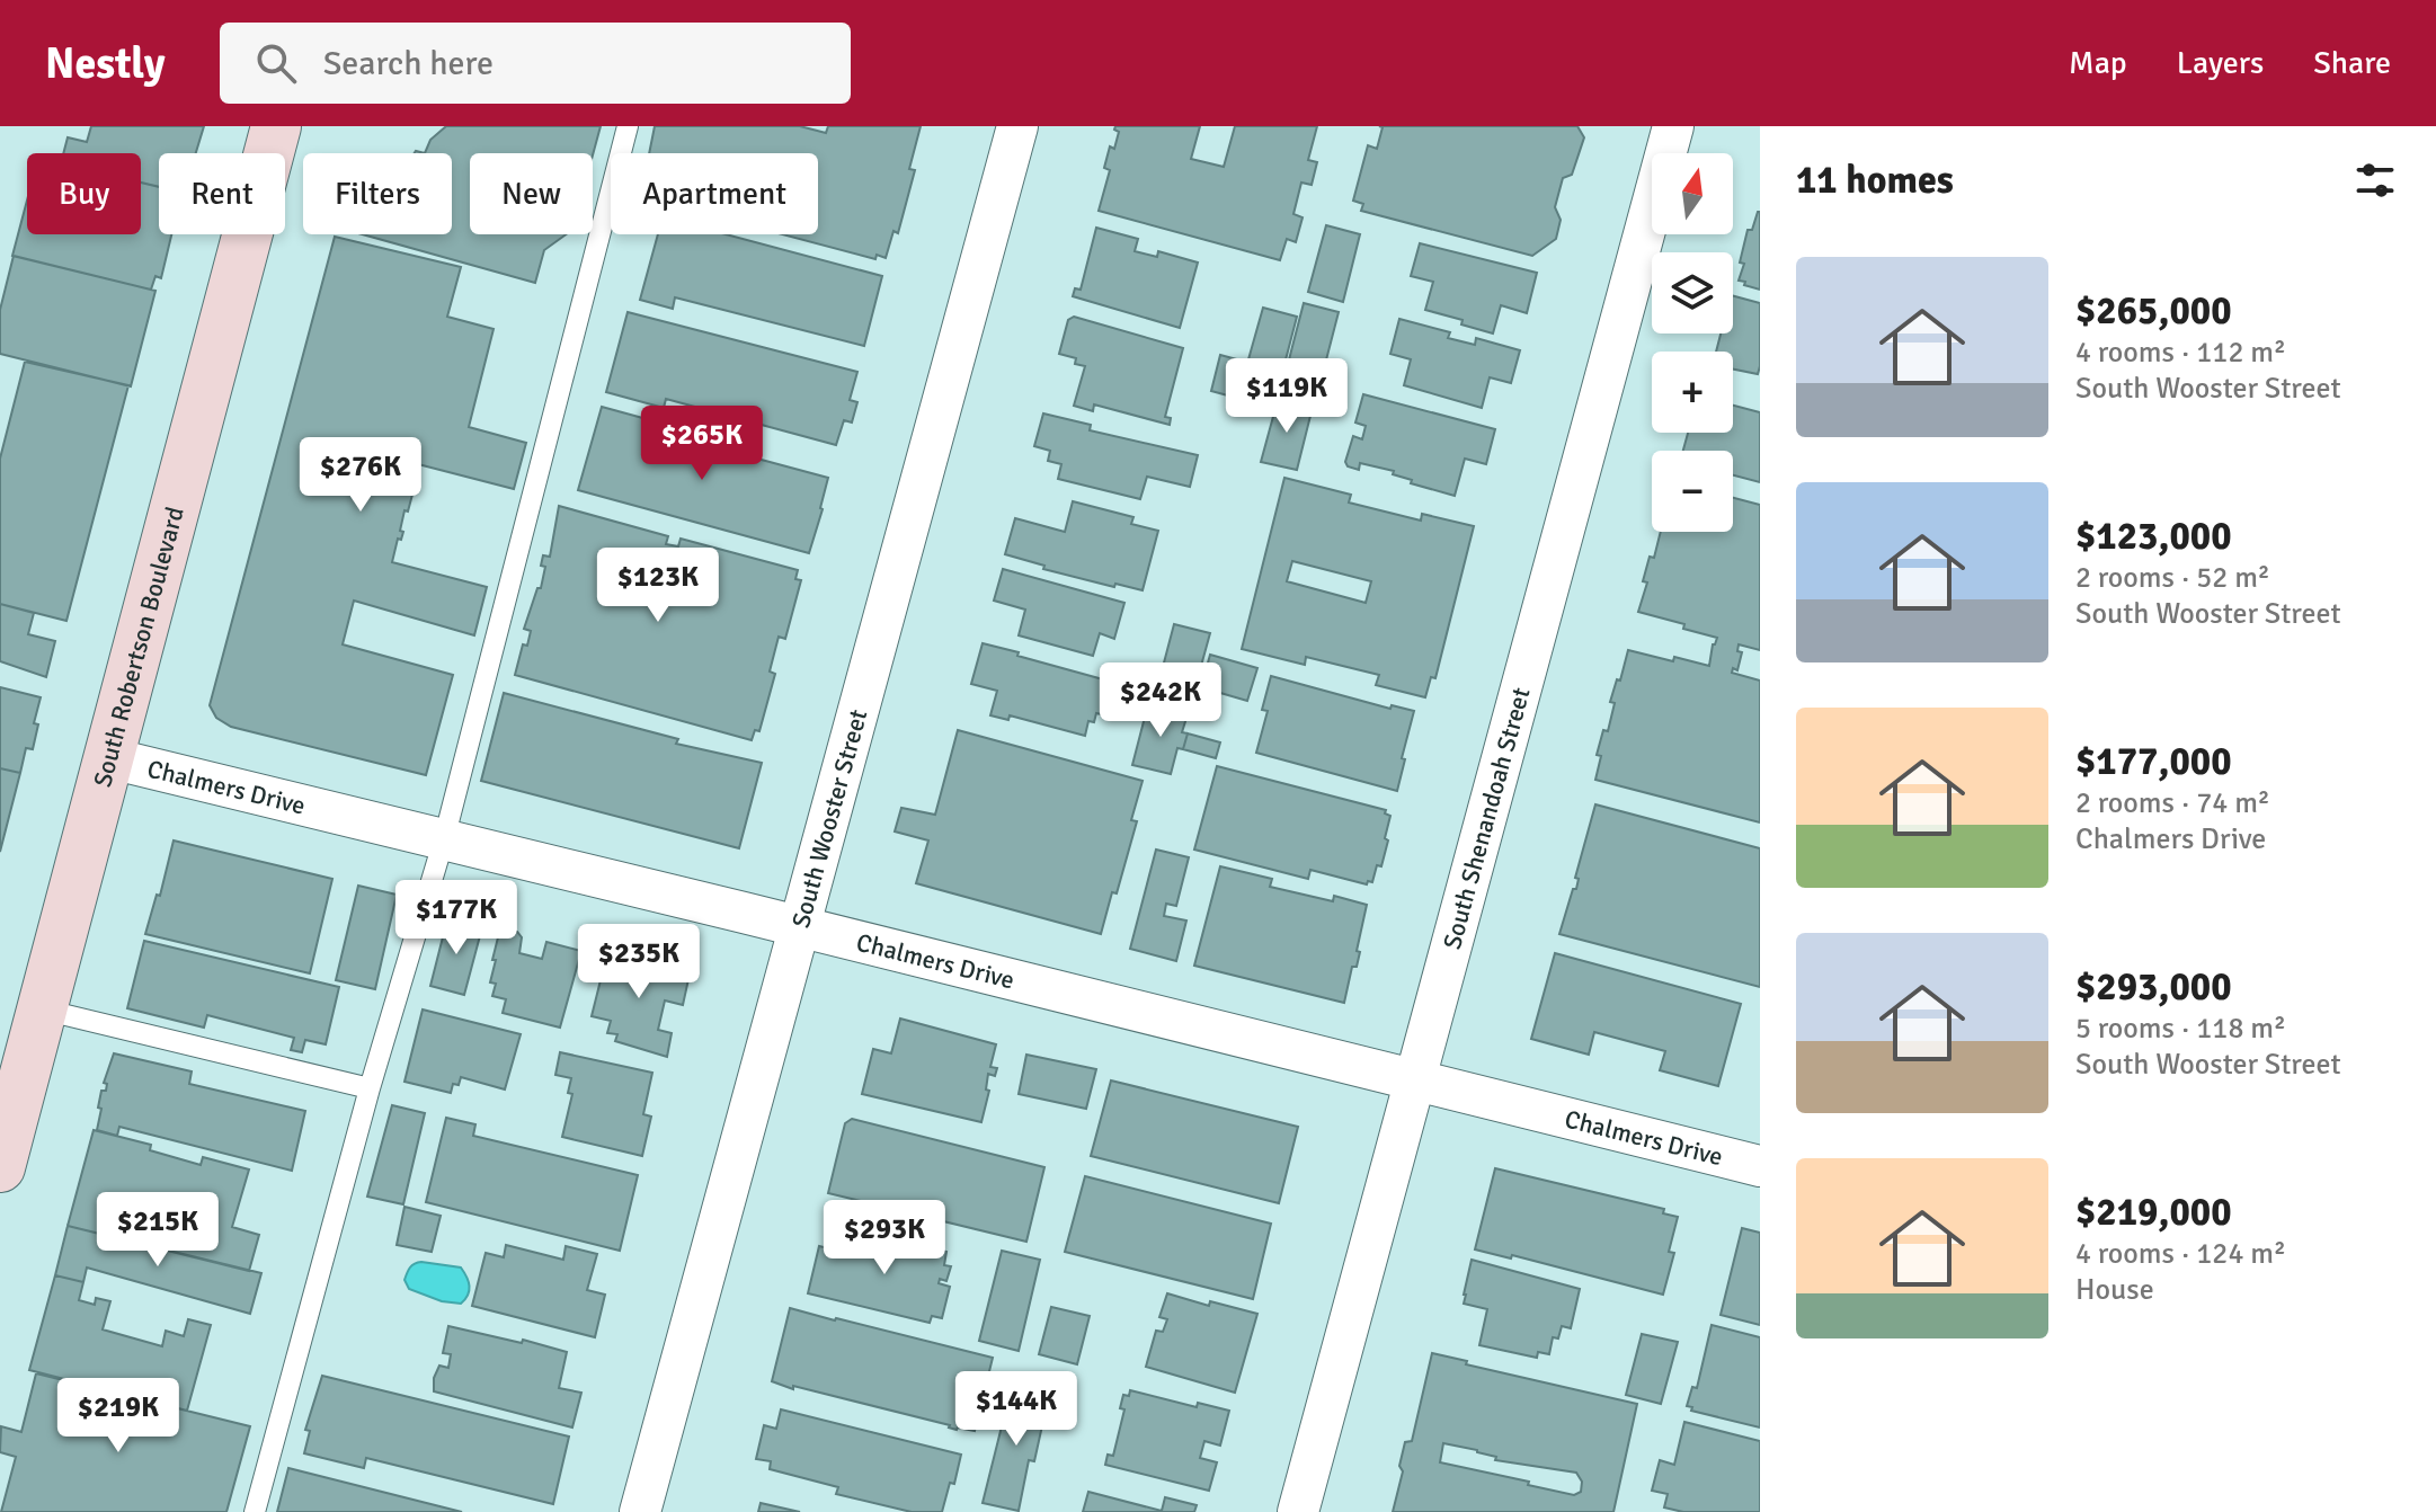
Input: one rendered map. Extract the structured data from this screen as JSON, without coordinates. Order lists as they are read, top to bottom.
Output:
{
  "streets": {
    "main road": ["South Robertson Boulevard"],
    "street": ["Chalmers Drive", "South Wooster Street", "South Shenandoah Street"]
  },
  "crossings": [
    ["South Robertson Boulevard", "Chalmers Drive"],
    ["Chalmers Drive", "South Wooster Street"],
    ["Chalmers Drive", "South Shenandoah Street"]
  ],
  "north": "top",
  "page": {
    "header": "Nestly",
    "search": "Search here",
    "nav": ["Map", "Layers", "Share"],
    "heading": "11 homes",
    "map_buttons": ["+", "−"],
    "chip": [
      "Buy",
      "Rent",
      "Filters",
      "New",
      "Apartment"
    ],
    "list": [
      {
        "name": "$265,000",
        "note": "4 rooms · 112 m² · South Wooster Street"
      },
      {
        "name": "$123,000",
        "note": "2 rooms · 52 m² · South Wooster Street"
      },
      {
        "name": "$177,000",
        "note": "2 rooms · 74 m² · Chalmers Drive"
      },
      {
        "name": "$293,000",
        "note": "5 rooms · 118 m² · South Wooster Street"
      },
      {
        "name": "$219,000",
        "note": "4 rooms · 124 m² · House"
      }
    ],
    "price": [
      "$119K",
      "$265K",
      "$276K",
      "$123K",
      "$242K",
      "$177K",
      "$235K",
      "$215K",
      "$293K",
      "$144K",
      "$219K"
    ]
  }
}
